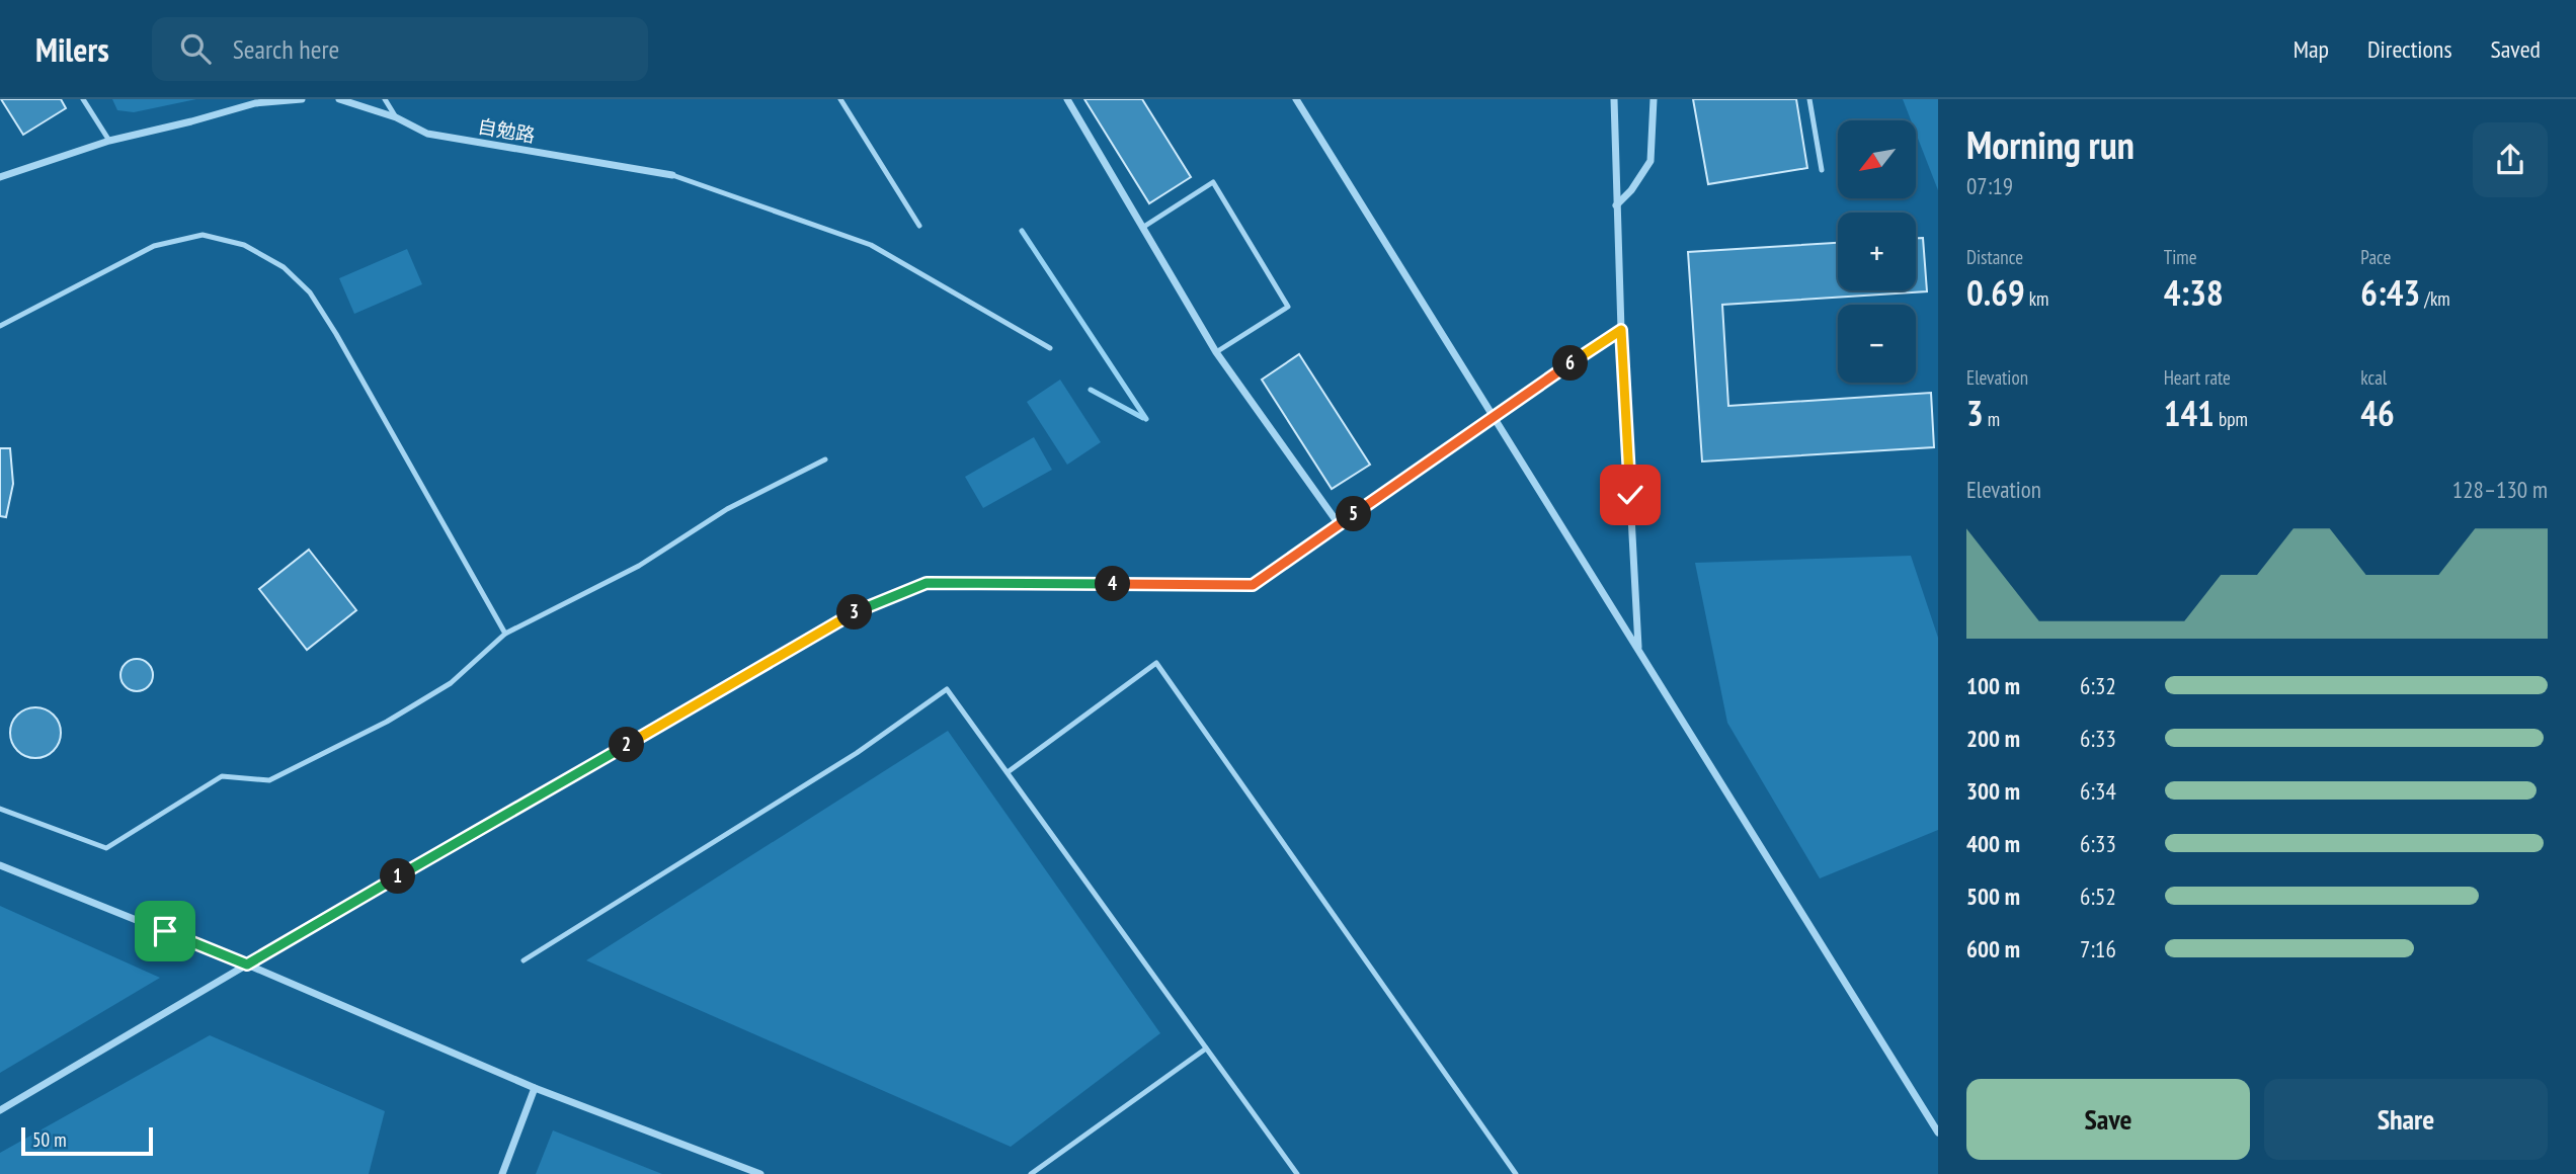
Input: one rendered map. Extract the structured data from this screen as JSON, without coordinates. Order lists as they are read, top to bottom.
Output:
{
  "streets": {
    "street": ["自勉路"]
  },
  "scale_bar": "50 m",
  "north": "bottom left",
  "page": {
    "header": "Milers",
    "search": "Search here",
    "nav": ["Map", "Directions", "Saved"],
    "heading": ["Morning run", "07:19"],
    "map_buttons": ["+", "−"],
    "stats": [
      ["Distance", "0.69 km"],
      ["Time", "4:38"],
      ["Pace", "6:43 /km"],
      ["Elevation", "3 m"],
      ["Heart rate", "141 bpm"],
      ["kcal", "46"]
    ],
    "pins": [
      "6",
      "5",
      "4",
      "3",
      "2",
      "1"
    ],
    "chart": ["Elevation", "128–130 m"],
    "list": [
      {
        "name": "100 m",
        "note": "6:32"
      },
      {
        "name": "200 m",
        "note": "6:33"
      },
      {
        "name": "300 m",
        "note": "6:34"
      },
      {
        "name": "400 m",
        "note": "6:33"
      },
      {
        "name": "500 m",
        "note": "6:52"
      },
      {
        "name": "600 m",
        "note": "7:16"
      }
    ],
    "buttons": ["Save", "Share"],
    "scale": "50 m"
  }
}
